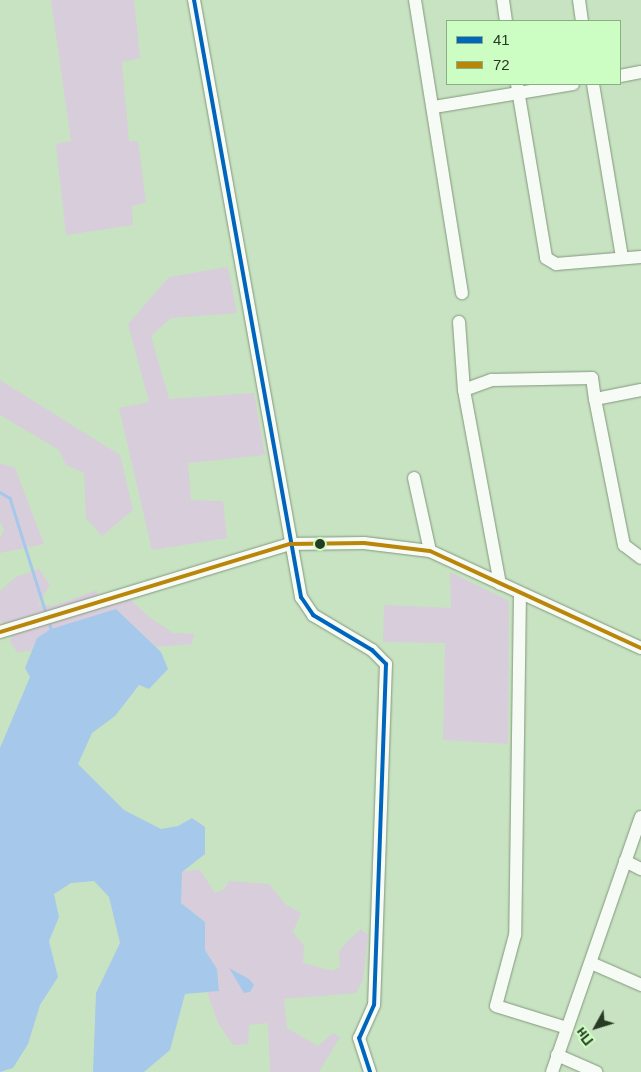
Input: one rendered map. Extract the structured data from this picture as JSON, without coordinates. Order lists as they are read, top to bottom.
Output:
{
  "lines": ["transit line 41", "transit line 72"],
  "legend": ["41", "72"],
  "north": "bottom left"
}
